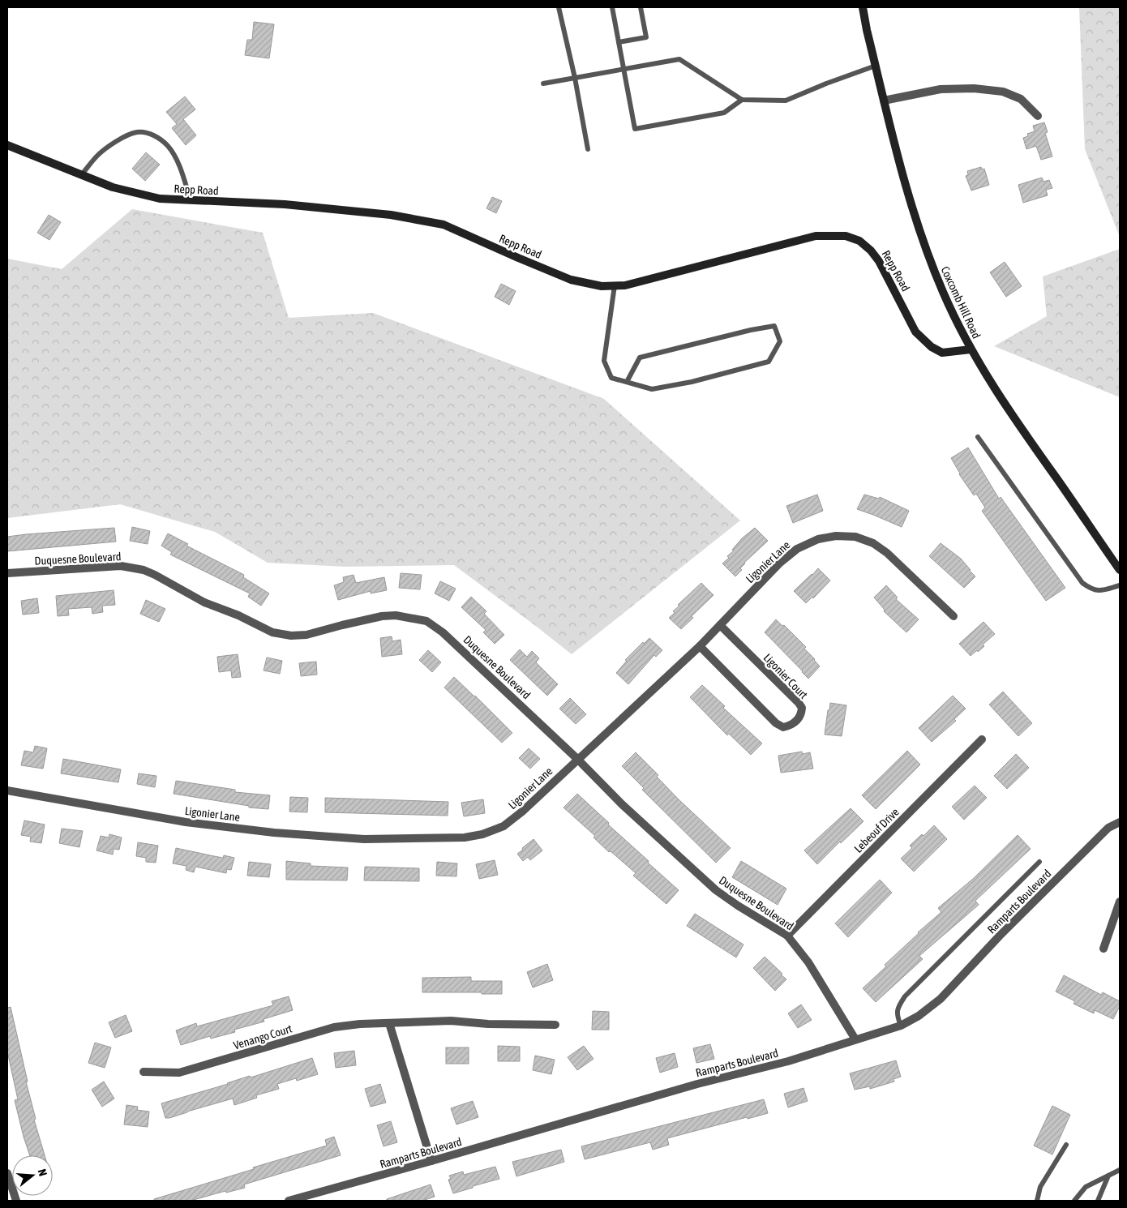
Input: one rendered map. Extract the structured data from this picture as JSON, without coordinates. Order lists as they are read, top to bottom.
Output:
{
  "streets": {
    "street": [
      "Repp Road",
      "Coxcomb Hill Road",
      "Duquesne Boulevard",
      "Ligonier Lane",
      "Ligonier Court",
      "Lebeouf Drive",
      "Ramparts Boulevard",
      "Venango Court"
    ]
  },
  "crossings": [
    ["Repp Road", "Coxcomb Hill Road"],
    ["Duquesne Boulevard", "Ligonier Lane"],
    ["Duquesne Boulevard", "Lebeouf Drive"],
    ["Duquesne Boulevard", "Ramparts Boulevard"],
    ["Ligonier Lane", "Ligonier Court"]
  ],
  "north": "right"
}
